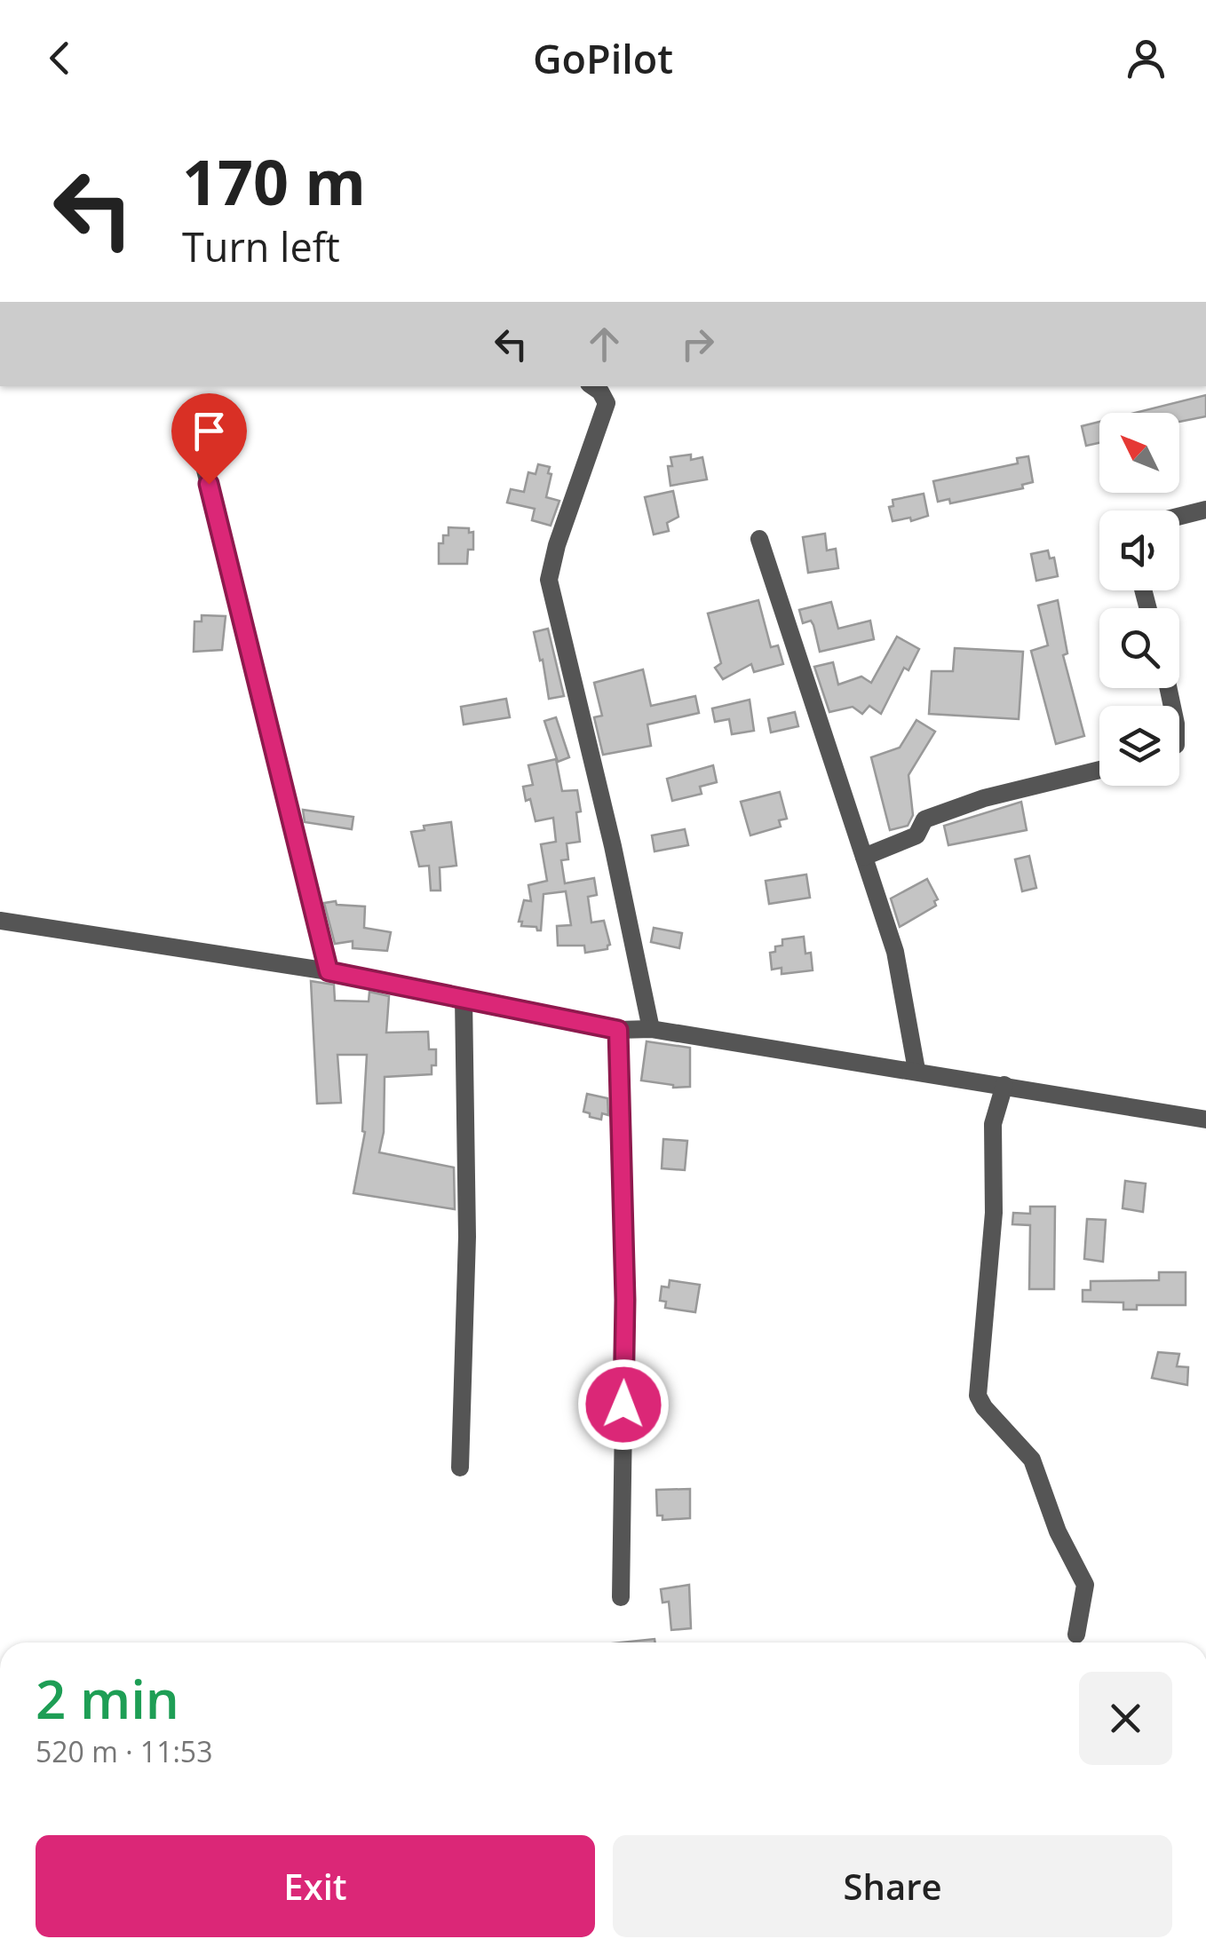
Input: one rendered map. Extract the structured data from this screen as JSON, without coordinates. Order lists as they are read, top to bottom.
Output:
{
  "north": "top left",
  "page": {
    "header": "GoPilot",
    "turn": ["170 m", "Turn left"],
    "heading": ["2 min", "520 m · 11:53"],
    "buttons": ["Exit", "Share"]
  }
}
